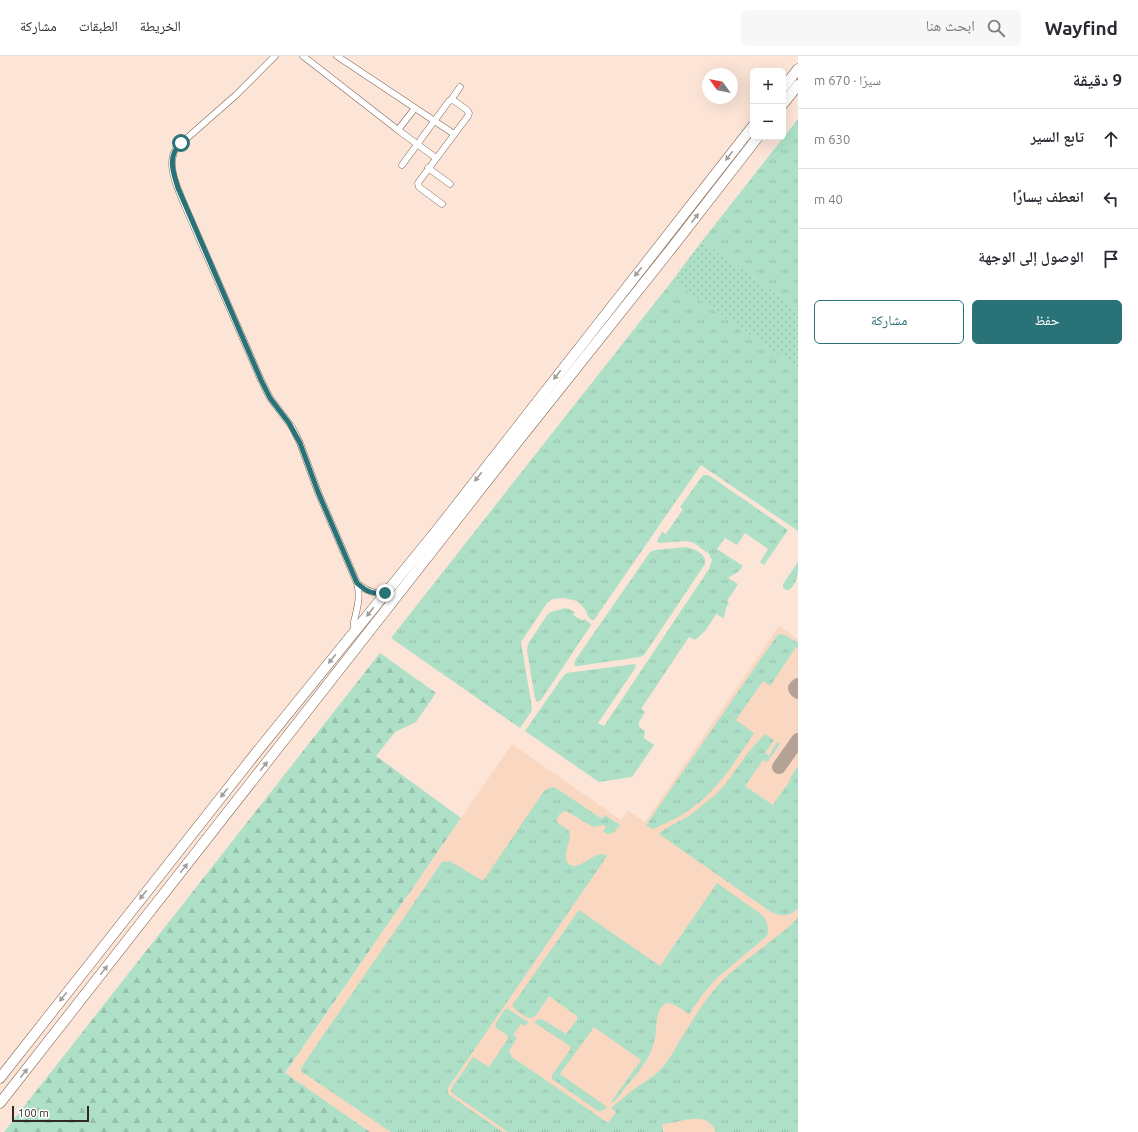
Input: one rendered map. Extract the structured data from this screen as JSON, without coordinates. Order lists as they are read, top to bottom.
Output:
{
  "scale_bar": "100 m",
  "north": "top left",
  "page": {
    "header": "Wayfind",
    "search": "ابحث هنا",
    "nav": ["الخريطة", "الطبقات", "مشاركة"],
    "heading": ["9 دقيقة", "سيرًا · 670 m"],
    "map_buttons": ["+", "−"],
    "list": [
      ["تابع السير", "630 m"],
      ["انعطف يسارًا", "40 m"],
      "الوصول إلى الوجهة"
    ],
    "buttons": ["حفظ", "مشاركة"],
    "scale": "100 m"
  }
}
